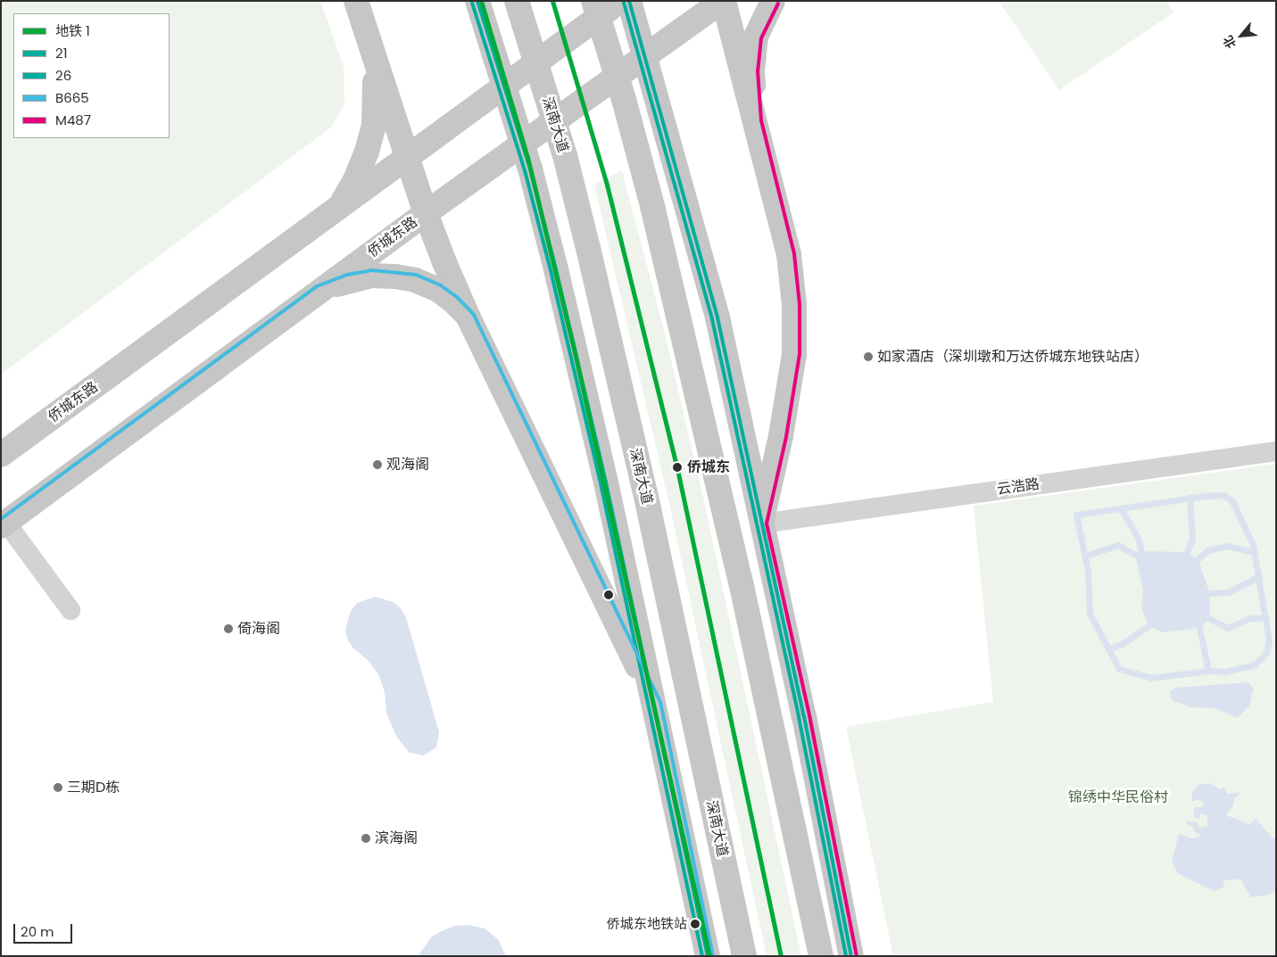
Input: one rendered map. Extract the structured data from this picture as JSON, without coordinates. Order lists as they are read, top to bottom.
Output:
{
  "streets": {
    "main road": ["深南大道", "侨城东路"],
    "street": ["云浩路"]
  },
  "parks": ["锦绣中华民俗村"],
  "places": [
    "如家酒店（深圳墩和万达侨城东地铁站店）",
    "观海阁",
    "侨城东",
    "倚海阁",
    "三期D栋",
    "滨海阁",
    "侨城东地铁站"
  ],
  "lines": [
    "metro line 1",
    "transit line 21",
    "transit line 26",
    "transit line M487",
    "transit line B665"
  ],
  "legend": [
    "地铁 1",
    "21",
    "26",
    "B665",
    "M487"
  ],
  "scale_bar": "20 m",
  "north": "bottom left"
}
